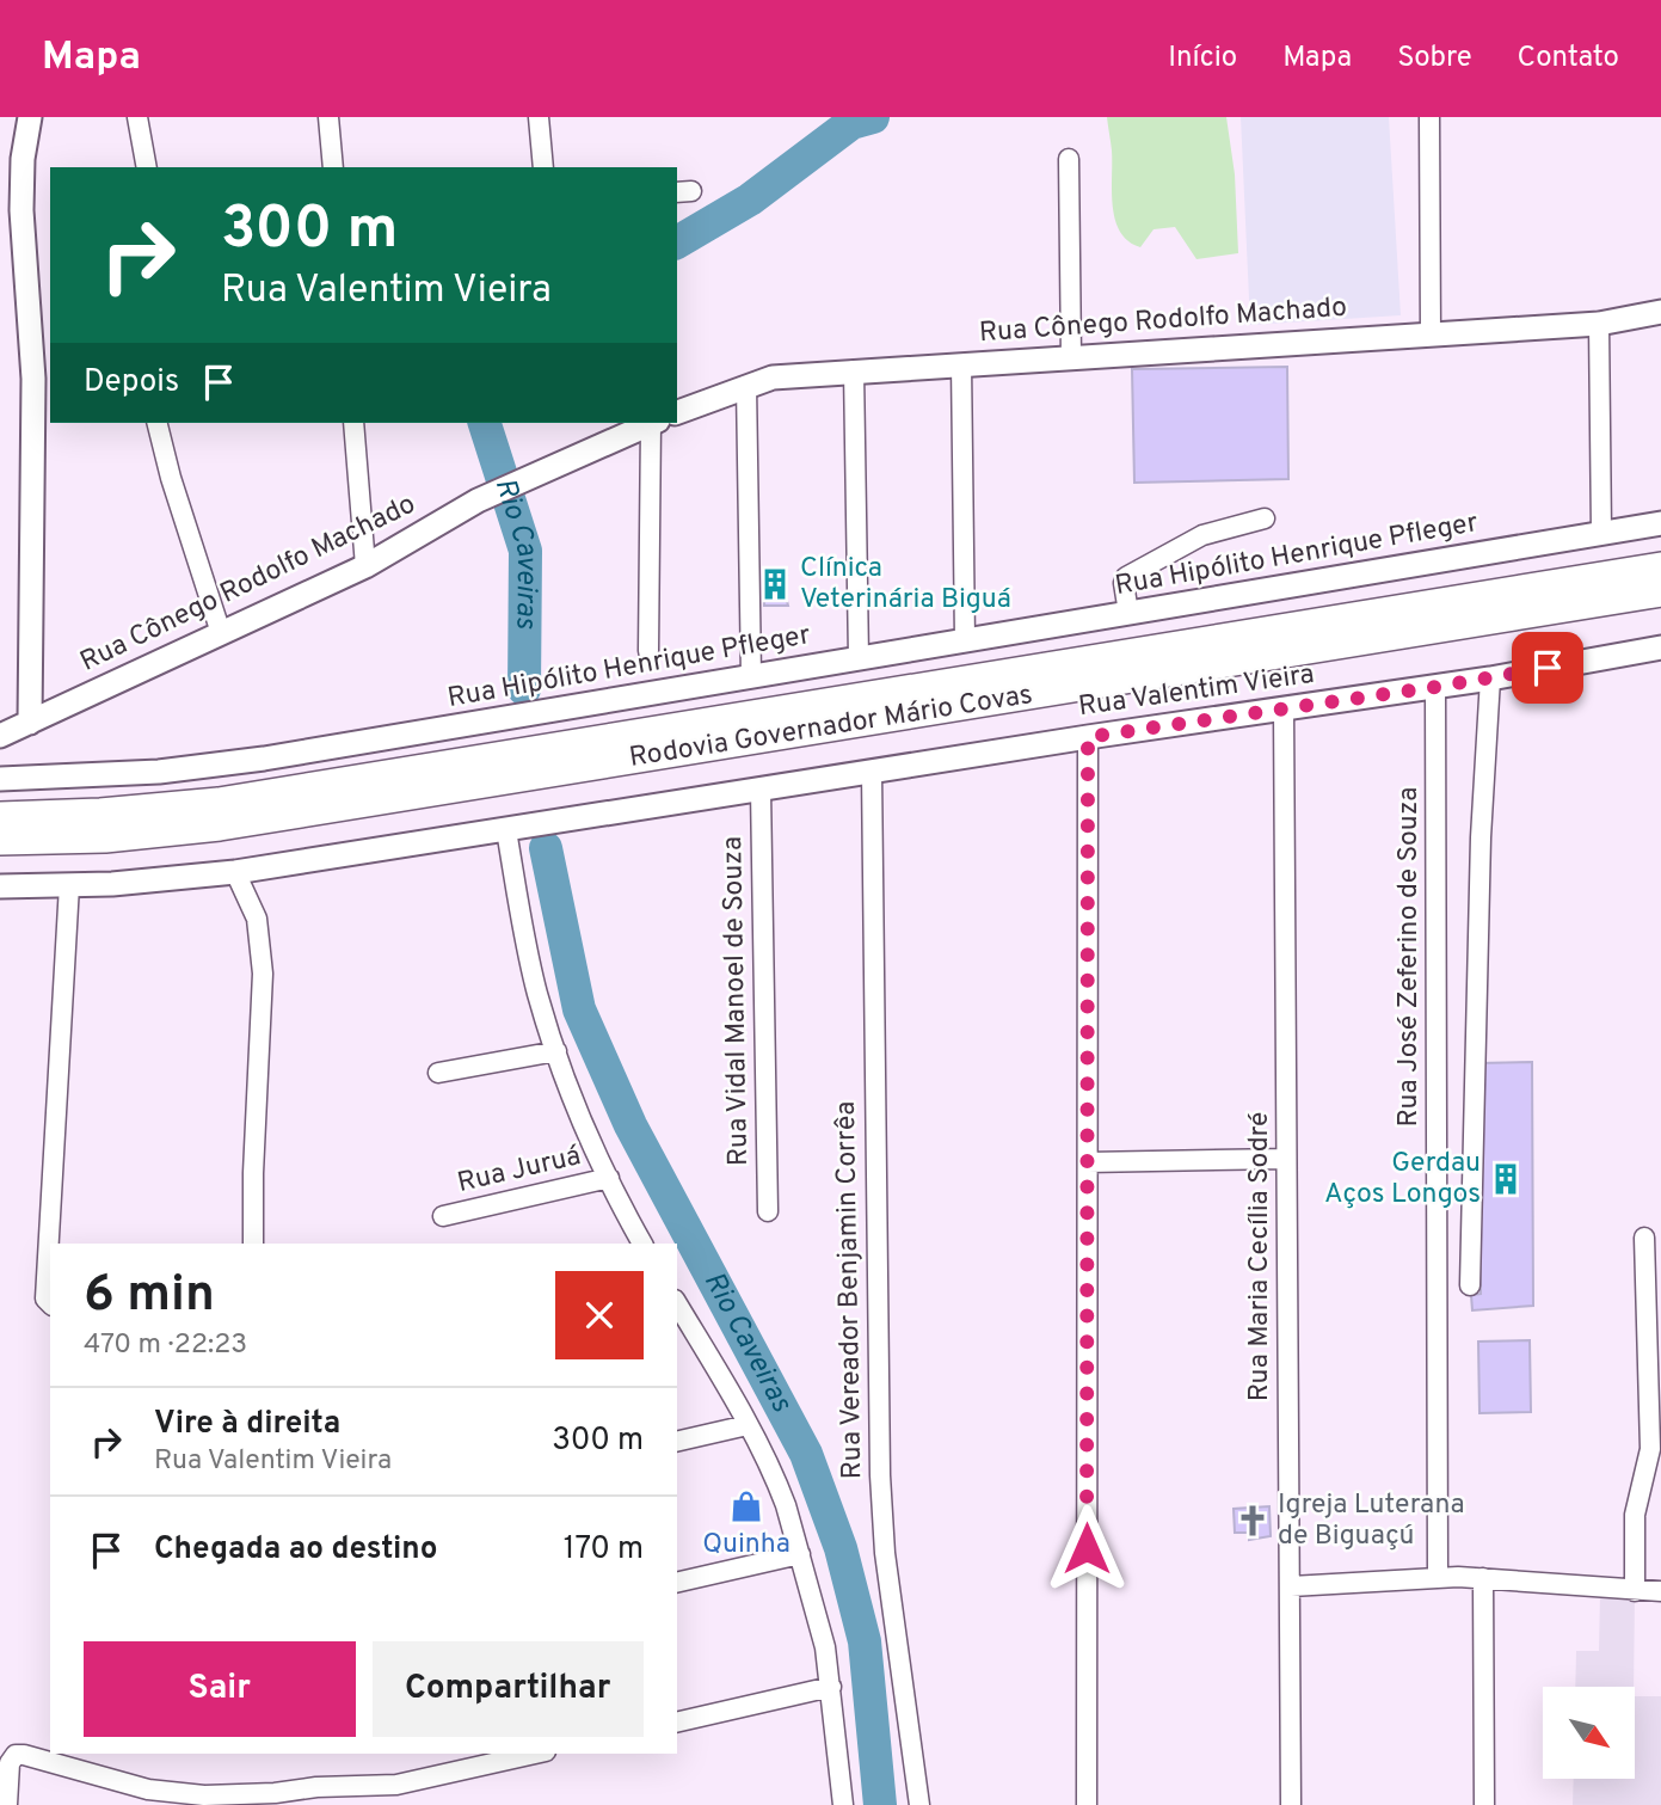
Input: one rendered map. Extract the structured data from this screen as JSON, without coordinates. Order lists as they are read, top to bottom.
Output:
{
  "streets": {
    "highway": ["Rodovia Governador Mário Covas"],
    "main road": ["Rua Cônego Rodolfo Machado", "Rua Hipólito Henrique Pfleger", "Rua Valentim Vieira"],
    "street": [
      "Rua José Zeferino de Souza",
      "Rua Vidal Manoel de Souza",
      "Rua Juruá",
      "Rua Maria Cecília Sodré",
      "Rua Vereador Benjamin Corrêa"
    ]
  },
  "crossings": [
    ["Rua Valentim Vieira", "Rua José Zeferino de Souza"],
    ["Rua Valentim Vieira", "Rua Vidal Manoel de Souza"],
    ["Rua Valentim Vieira", "Rua Maria Cecília Sodré"],
    ["Rua Valentim Vieira", "Rua Vereador Benjamin Corrêa"]
  ],
  "water": ["Rio Caveiras"],
  "places": {
    "building": ["Clínica Veterinária Biguá", "Gerdau Aços Longos"],
    "shop": ["Quinha"],
    "church": ["Igreja Luterana de Biguaçú"]
  },
  "north": "bottom right",
  "page": {
    "header": "Mapa",
    "nav": [
      "Início",
      "Mapa",
      "Sobre",
      "Contato"
    ],
    "turn": ["300 m", "Rua Valentim Vieira"],
    "then": "Depois",
    "heading": ["6 min", "470 m · 22:23"],
    "list": [
      {
        "name": "Vire à direita",
        "note": "Rua Valentim Vieira",
        "value": "300 m"
      },
      {
        "name": "Chegada ao destino",
        "value": "170 m"
      }
    ],
    "buttons": ["Sair", "Compartilhar"]
  }
}
